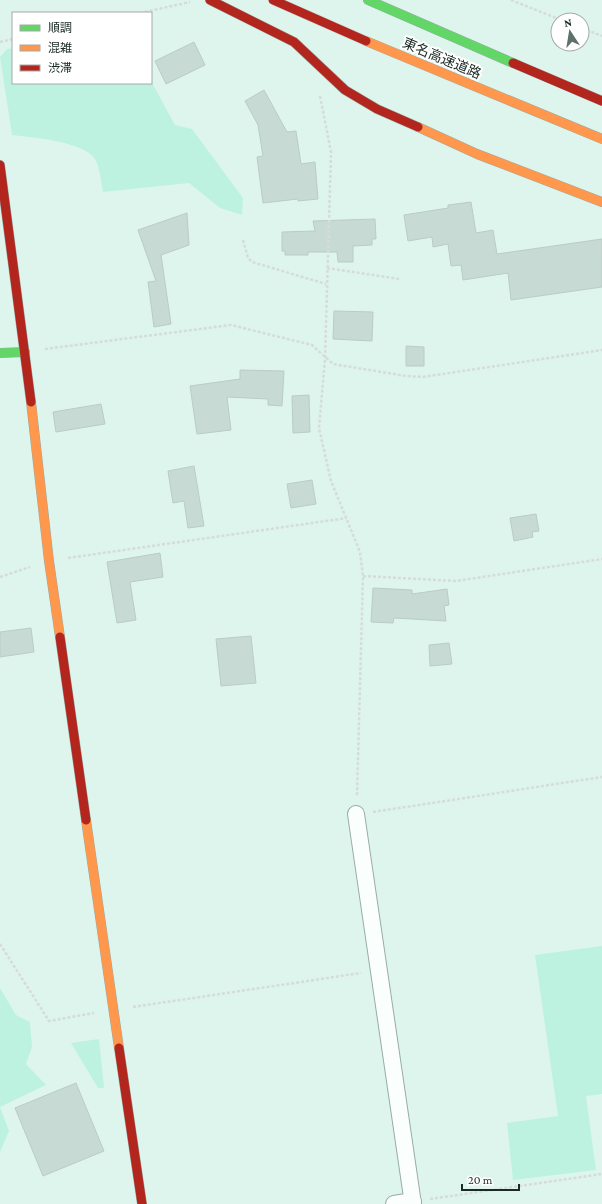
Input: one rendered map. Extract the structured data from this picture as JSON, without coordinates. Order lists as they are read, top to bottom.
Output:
{
  "streets": {
    "main road": ["東名高速道路"]
  },
  "legend": ["順調", "混雑", "渋滞"],
  "scale_bar": "20 m",
  "north": "top"
}
